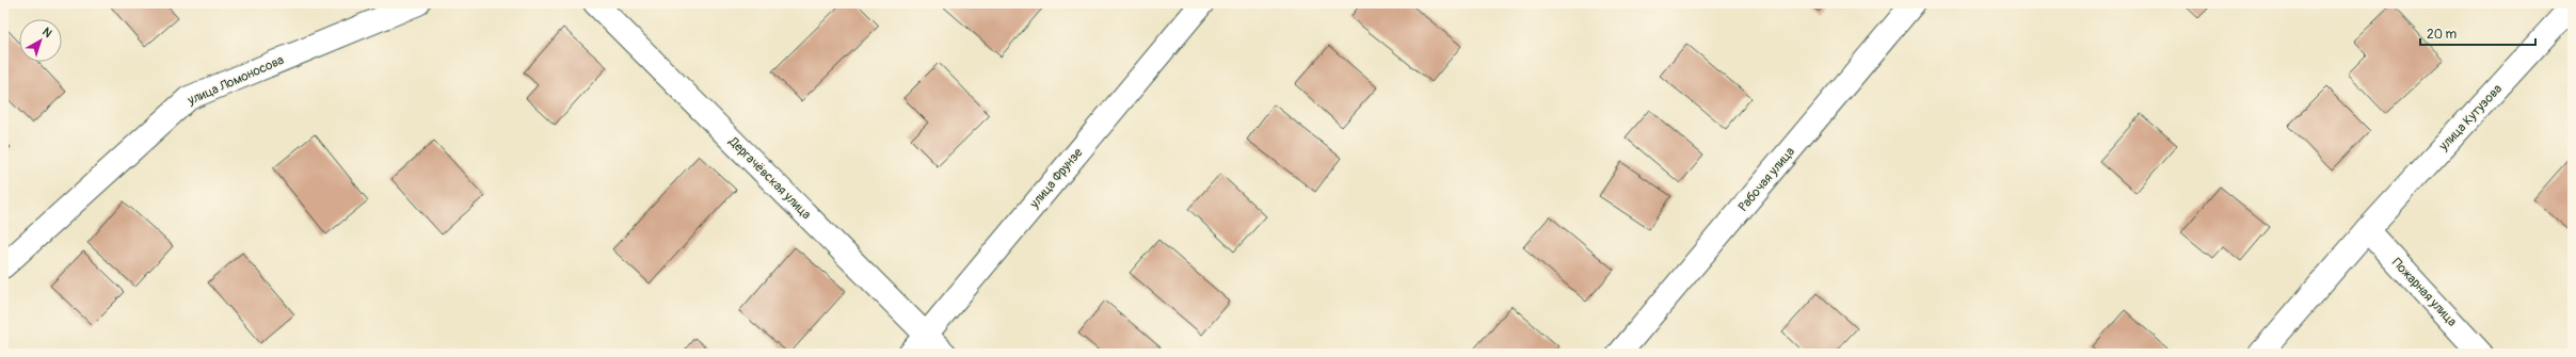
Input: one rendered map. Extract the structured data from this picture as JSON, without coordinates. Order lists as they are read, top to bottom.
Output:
{
  "streets": {
    "street": [
      "улица Ломоносова",
      "улица Кутузова",
      "Дергачёвская улица",
      "улица Фрунзе",
      "Рабочая улица",
      "Пожарная улица"
    ]
  },
  "crossings": [
    ["улица Кутузова", "Пожарная улица"],
    ["Дергачёвская улица", "улица Фрунзе"]
  ],
  "scale_bar": "20 m",
  "north": "top right"
}
